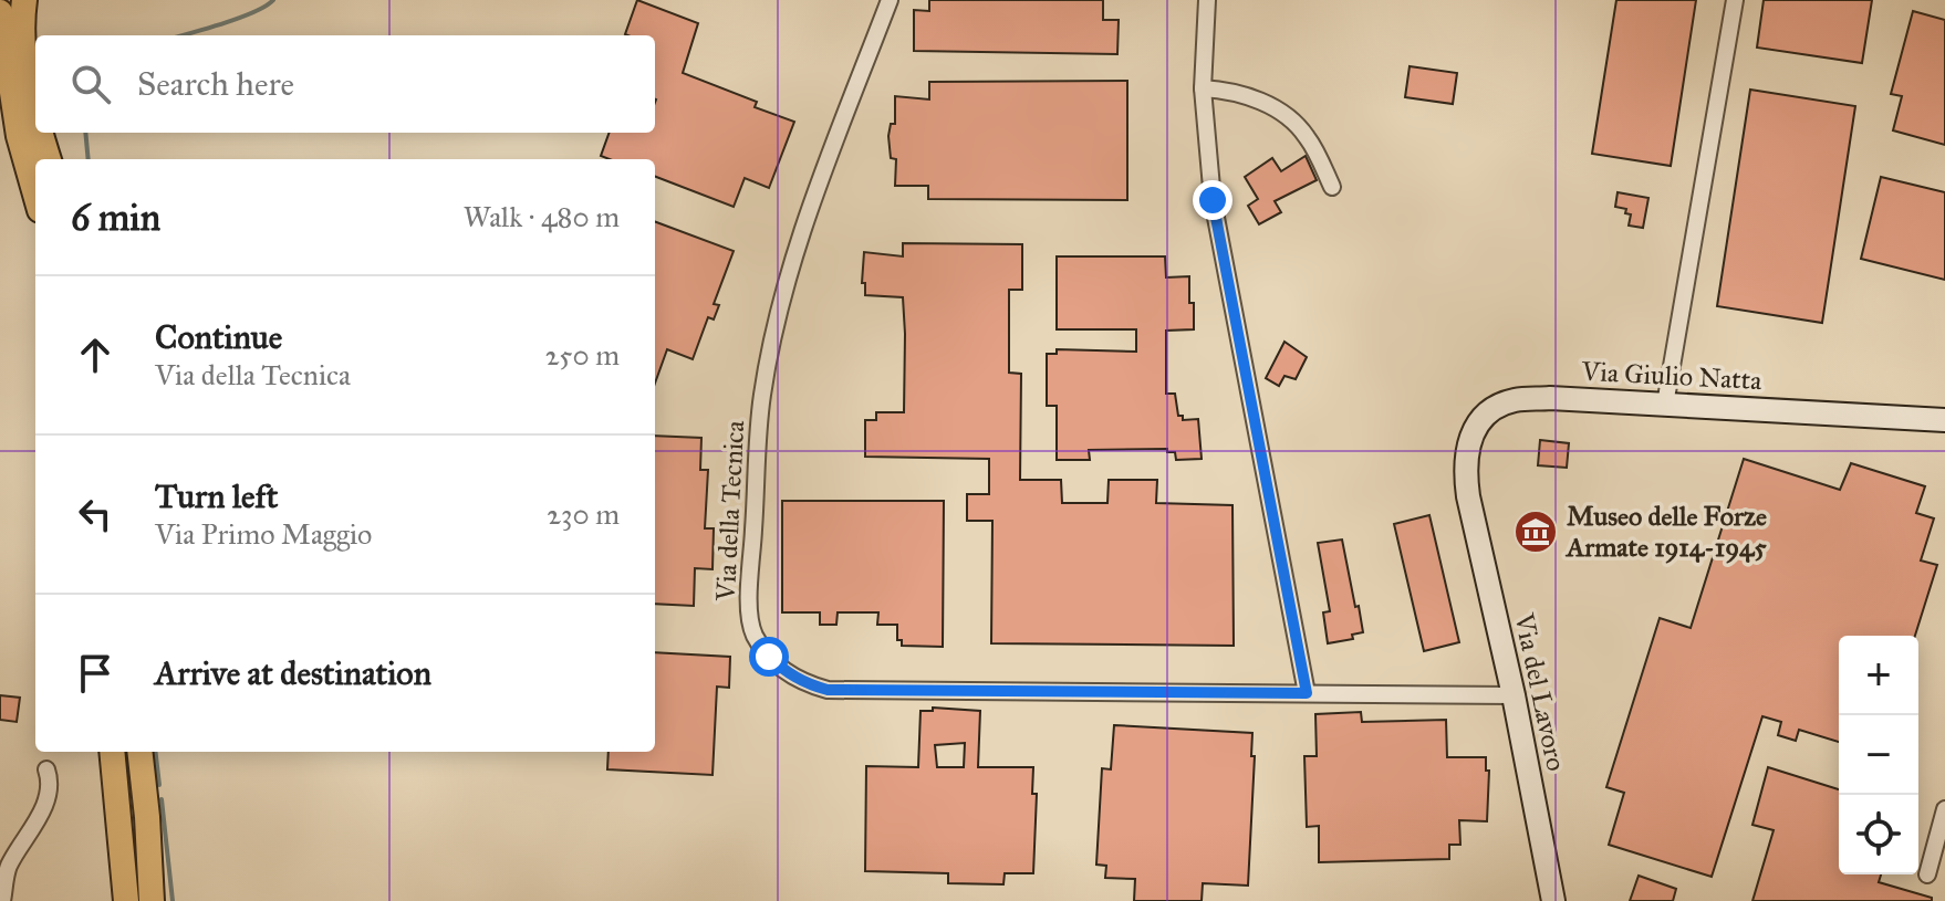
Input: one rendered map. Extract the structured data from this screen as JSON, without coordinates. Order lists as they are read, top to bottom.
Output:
{
  "streets": {
    "street": ["Via Giulio Natta", "Via della Tecnica", "Via del Lavoro"]
  },
  "crossings": [
    ["Via Giulio Natta", "Via del Lavoro"],
    ["Via della Tecnica", "Via del Lavoro"]
  ],
  "places": {
    "museum": ["Museo delle Forze Armate 1914-1945"]
  },
  "page": {
    "search": "Search here",
    "heading": ["6 min", "Walk · 480 m"],
    "list": [
      ["Continue", "Via della Tecnica", "250 m"],
      ["Turn left", "Via Primo Maggio", "230 m"],
      "Arrive at destination"
    ],
    "map_buttons": ["+", "−"]
  }
}
